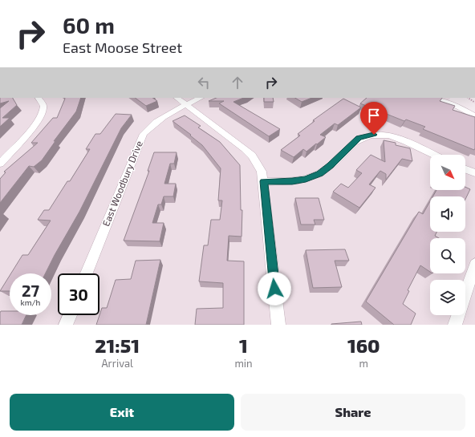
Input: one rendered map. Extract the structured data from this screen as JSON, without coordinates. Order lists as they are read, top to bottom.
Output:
{
  "streets": {
    "street": ["East Woodbury Drive"]
  },
  "north": "bottom right",
  "page": {
    "turn": ["60 m", "East Moose Street"],
    "speed": "27 km/h",
    "limit": "30",
    "eta": [
      "21:51",
      "Arrival",
      "1",
      "min",
      "160",
      "m"
    ],
    "buttons": ["Exit", "Share"]
  }
}
